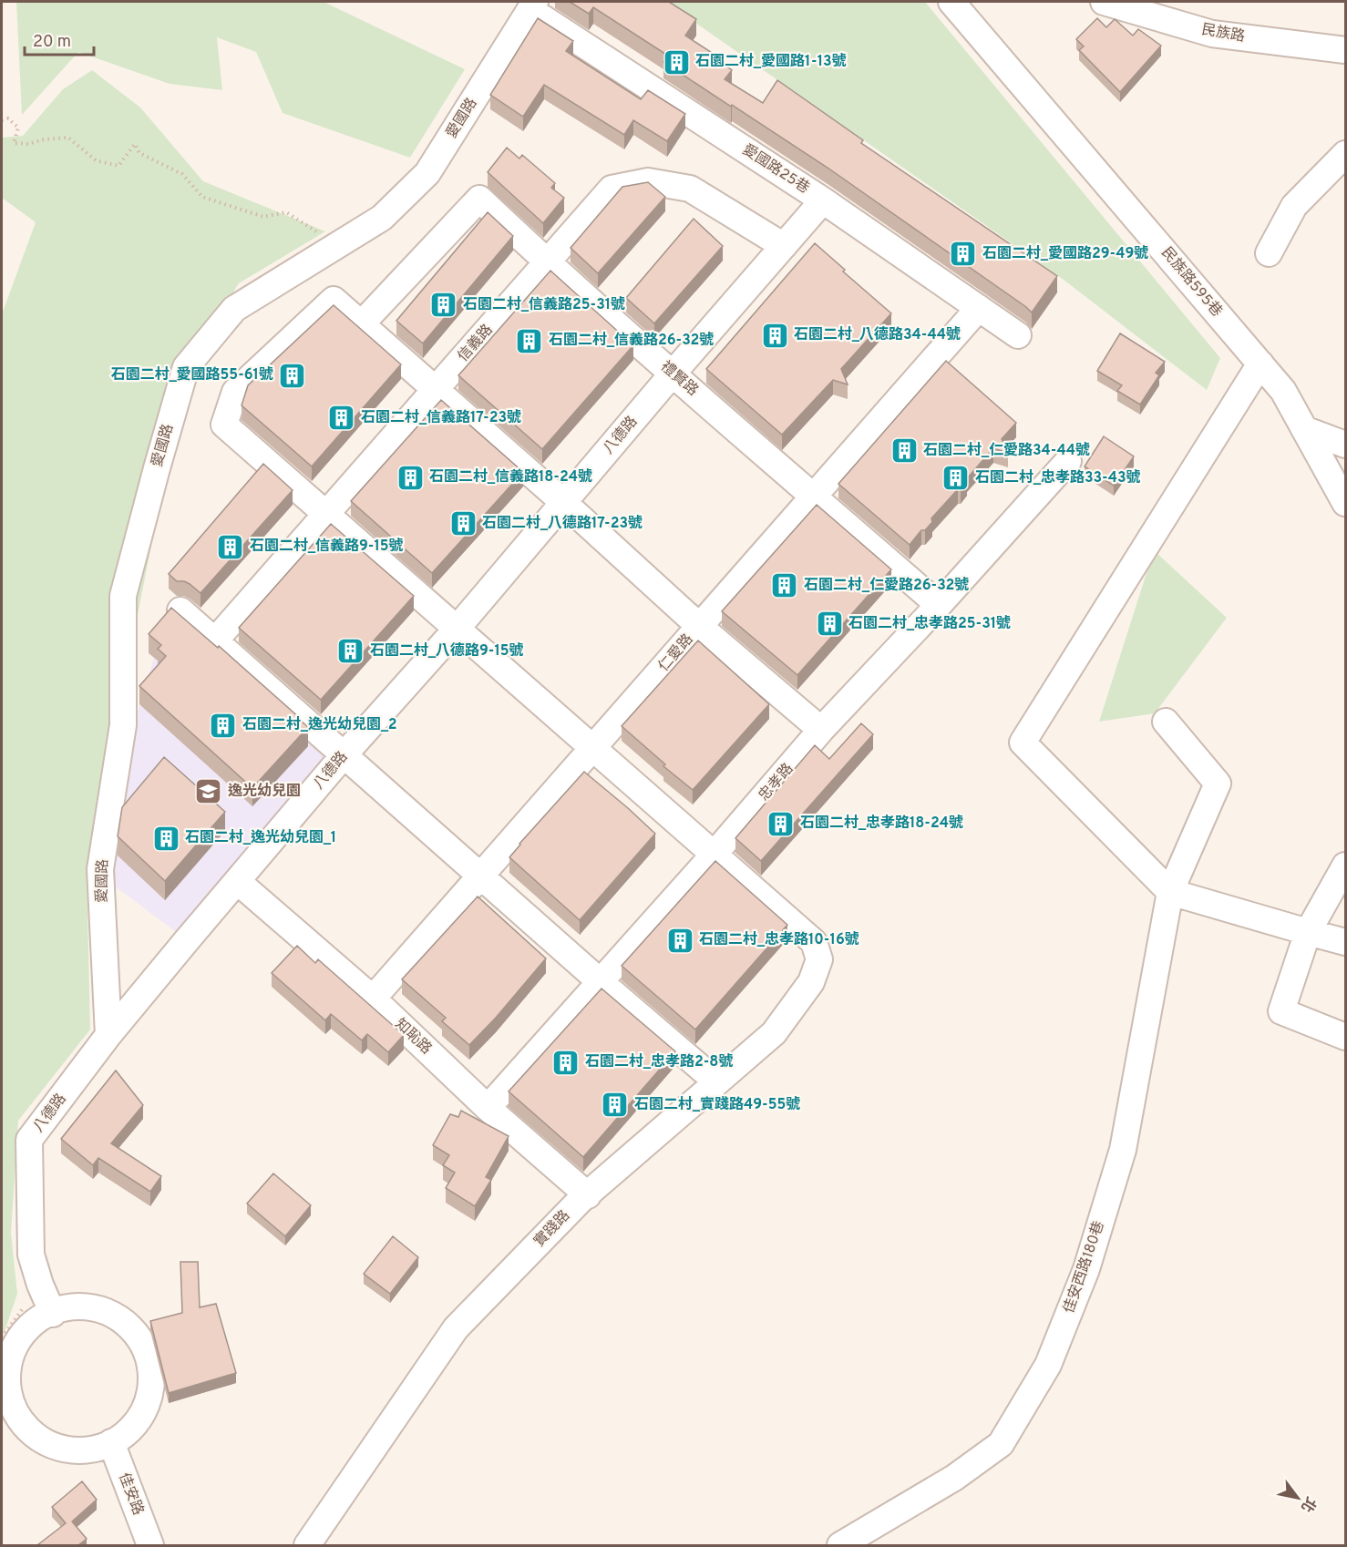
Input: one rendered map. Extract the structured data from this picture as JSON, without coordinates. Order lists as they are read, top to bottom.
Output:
{
  "streets": {
    "street": [
      "民族路",
      "愛國路",
      "愛國路25巷",
      "民族路595巷",
      "信義路",
      "禮賢路",
      "八德路",
      "仁愛路",
      "忠孝路",
      "知恥路",
      "實踐路",
      "佳安西路180巷",
      "佳安路"
    ]
  },
  "crossings": [
    ["愛國路", "愛國路25巷"],
    ["愛國路", "八德路"],
    ["愛國路25巷", "八德路"],
    ["愛國路25巷", "仁愛路"],
    ["信義路", "禮賢路"],
    ["信義路", "八德路"],
    ["禮賢路", "八德路"],
    ["禮賢路", "仁愛路"],
    ["禮賢路", "忠孝路"],
    ["八德路", "知恥路"],
    ["八德路", "佳安路"],
    ["仁愛路", "知恥路"],
    ["忠孝路", "知恥路"],
    ["忠孝路", "實踐路"],
    ["知恥路", "實踐路"]
  ],
  "places": {
    "building": [
      "石園二村_愛國路1-13號",
      "石園二村_愛國路29-49號",
      "石園二村_信義路25-31號",
      "石園二村_八德路34-44號",
      "石園二村_信義路26-32號",
      "石園二村_愛國路55-61號",
      "石園二村_信義路17-23號",
      "石園二村_仁愛路34-44號",
      "石園二村_信義路18-24號",
      "石園二村_忠孝路33-43號",
      "石園二村_八德路17-23號",
      "石園二村_信義路9-15號",
      "石園二村_仁愛路26-32號",
      "石園二村_忠孝路25-31號",
      "石園二村_八德路9-15號",
      "石園二村_逸光幼兒園_2",
      "石園二村_忠孝路18-24號",
      "石園二村_逸光幼兒園_1",
      "石園二村_忠孝路10-16號",
      "石園二村_忠孝路2-8號",
      "石園二村_實踐路49-55號"
    ],
    "school or university": ["逸光幼兒園"]
  },
  "scale_bar": "20 m",
  "north": "bottom right"
}
